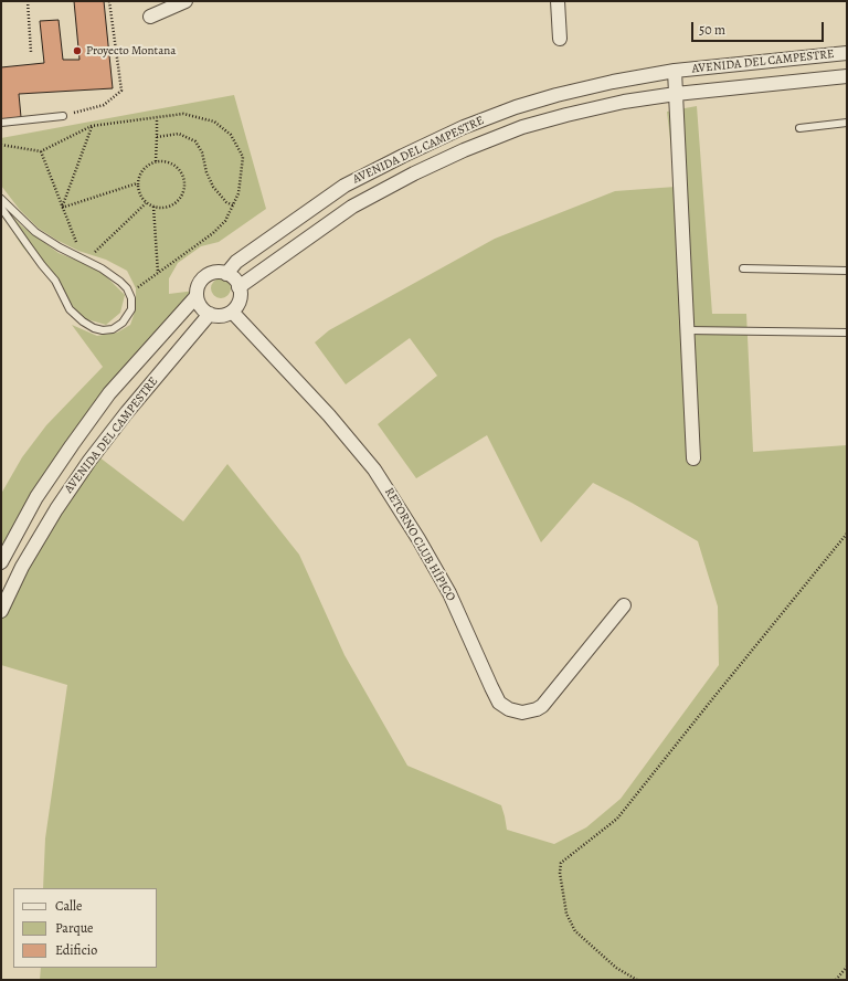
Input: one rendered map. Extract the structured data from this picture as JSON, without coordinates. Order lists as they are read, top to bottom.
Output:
{
  "streets": {
    "street": ["AVENIDA DEL CAMPESTRE", "RETORNO CLUB HÍPICO"]
  },
  "crossings": [
    ["AVENIDA DEL CAMPESTRE", "RETORNO CLUB HÍPICO"]
  ],
  "places": ["Proyecto Montana"],
  "legend": ["Calle", "Parque", "Edificio"],
  "scale_bar": "50 m"
}
